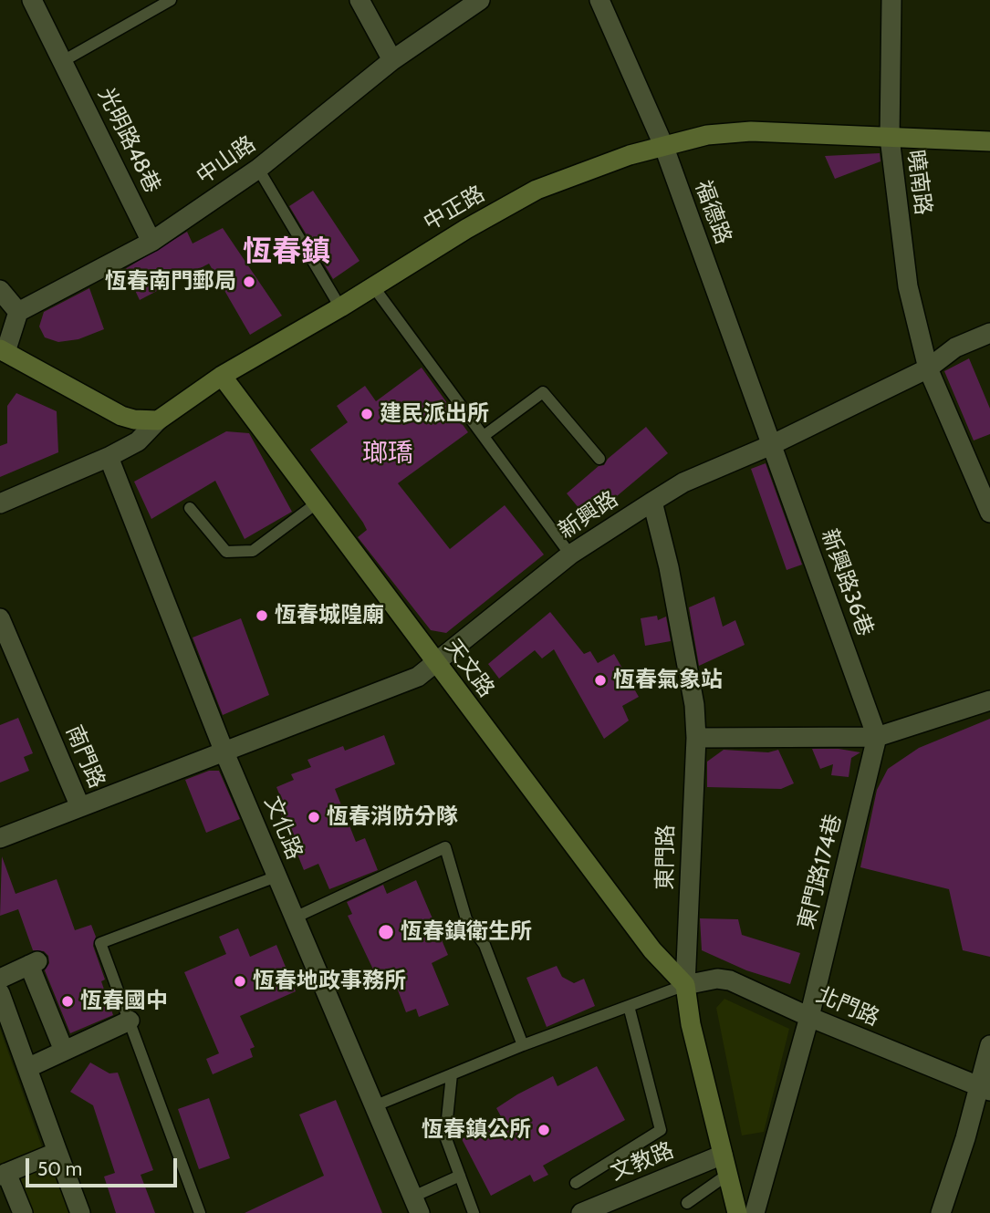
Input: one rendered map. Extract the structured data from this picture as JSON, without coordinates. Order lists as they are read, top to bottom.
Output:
{
  "streets": {
    "main road": ["中正路", "天文路", "東門路"],
    "street": [
      "光明路48巷",
      "中山路",
      "曉南路",
      "福德路",
      "新興路",
      "新興路36巷",
      "南門路",
      "文化路",
      "東門路174巷",
      "北門路",
      "文教路"
    ]
  },
  "crossings": [
    ["光明路48巷", "中山路"],
    ["曉南路", "中正路"],
    ["曉南路", "新興路"],
    ["中正路", "福德路"],
    ["中正路", "天文路"],
    ["中正路", "文化路"],
    ["福德路", "新興路"],
    ["福德路", "新興路36巷"],
    ["新興路", "新興路36巷"],
    ["新興路", "天文路"],
    ["新興路", "南門路"],
    ["新興路", "文化路"],
    ["新興路", "東門路"],
    ["新興路36巷", "東門路174巷"],
    ["天文路", "東門路"],
    ["天文路", "北門路"],
    ["南門路", "文化路"],
    ["東門路", "北門路"],
    ["東門路", "文教路"],
    ["東門路174巷", "北門路"]
  ],
  "districts": ["恆春鎮", "瑯𤩝"],
  "places": [
    "恆春南門郵局",
    "建民派出所",
    "恆春城隍廟",
    "恆春氣象站",
    "恆春消防分隊",
    "恆春鎮衛生所",
    "恆春地政事務所",
    "恆春國中",
    "恆春鎮公所"
  ],
  "scale_bar": "50 m"
}
